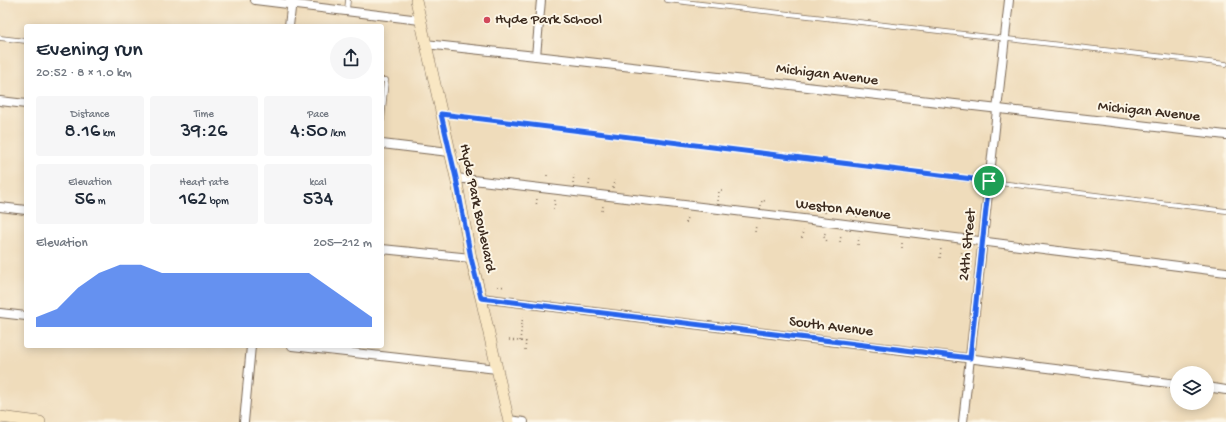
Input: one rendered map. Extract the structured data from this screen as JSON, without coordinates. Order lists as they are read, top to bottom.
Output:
{
  "streets": {
    "main road": ["Hyde Park Boulevard"],
    "street": [
      "Michigan Avenue",
      "Weston Avenue",
      "24th Street",
      "South Avenue"
    ]
  },
  "crossings": [
    ["Michigan Avenue", "Hyde Park Boulevard"],
    ["Michigan Avenue", "24th Street"],
    ["Hyde Park Boulevard", "Weston Avenue"],
    ["Hyde Park Boulevard", "South Avenue"],
    ["Weston Avenue", "24th Street"],
    ["24th Street", "South Avenue"]
  ],
  "places": ["Hyde Park School"],
  "page": {
    "heading": ["Evening run", "20:52 · 8 × 1.0 km"],
    "stats": [
      ["Distance", "8.16 km"],
      ["Time", "39:26"],
      ["Pace", "4:50 /km"],
      ["Elevation", "56 m"],
      ["Heart rate", "162 bpm"],
      ["kcal", "534"]
    ],
    "chart": ["Elevation", "205–212 m"]
  }
}
